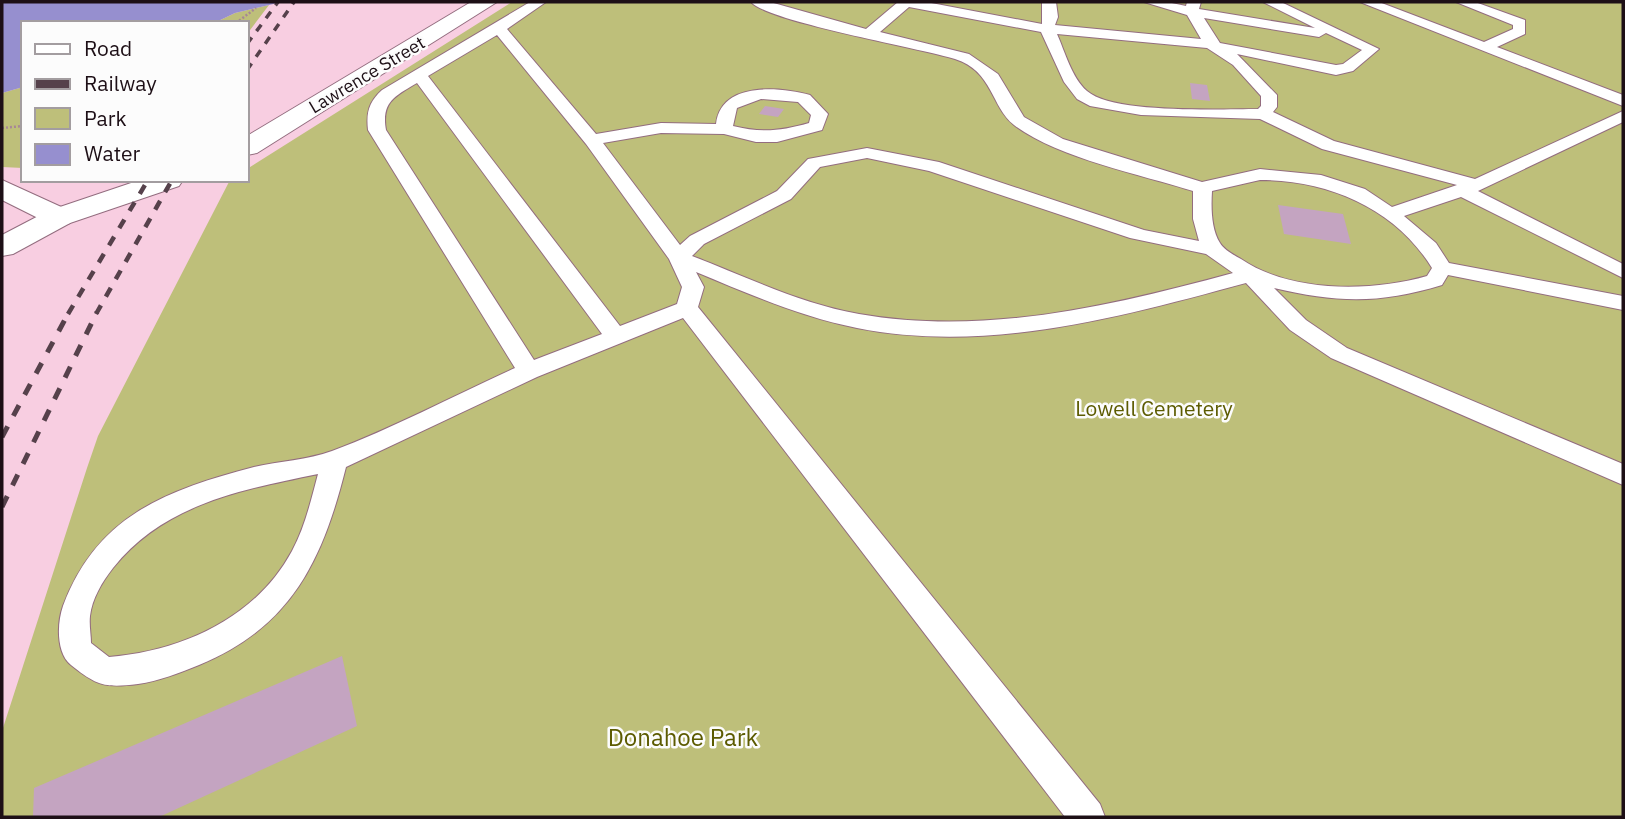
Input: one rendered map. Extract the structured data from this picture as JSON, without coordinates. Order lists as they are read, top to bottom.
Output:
{
  "streets": {
    "main road": ["Lawrence Street"]
  },
  "parks": ["Lowell Cemetery", "Donahoe Park"],
  "legend": [
    "Road",
    "Railway",
    "Park",
    "Water"
  ]
}
